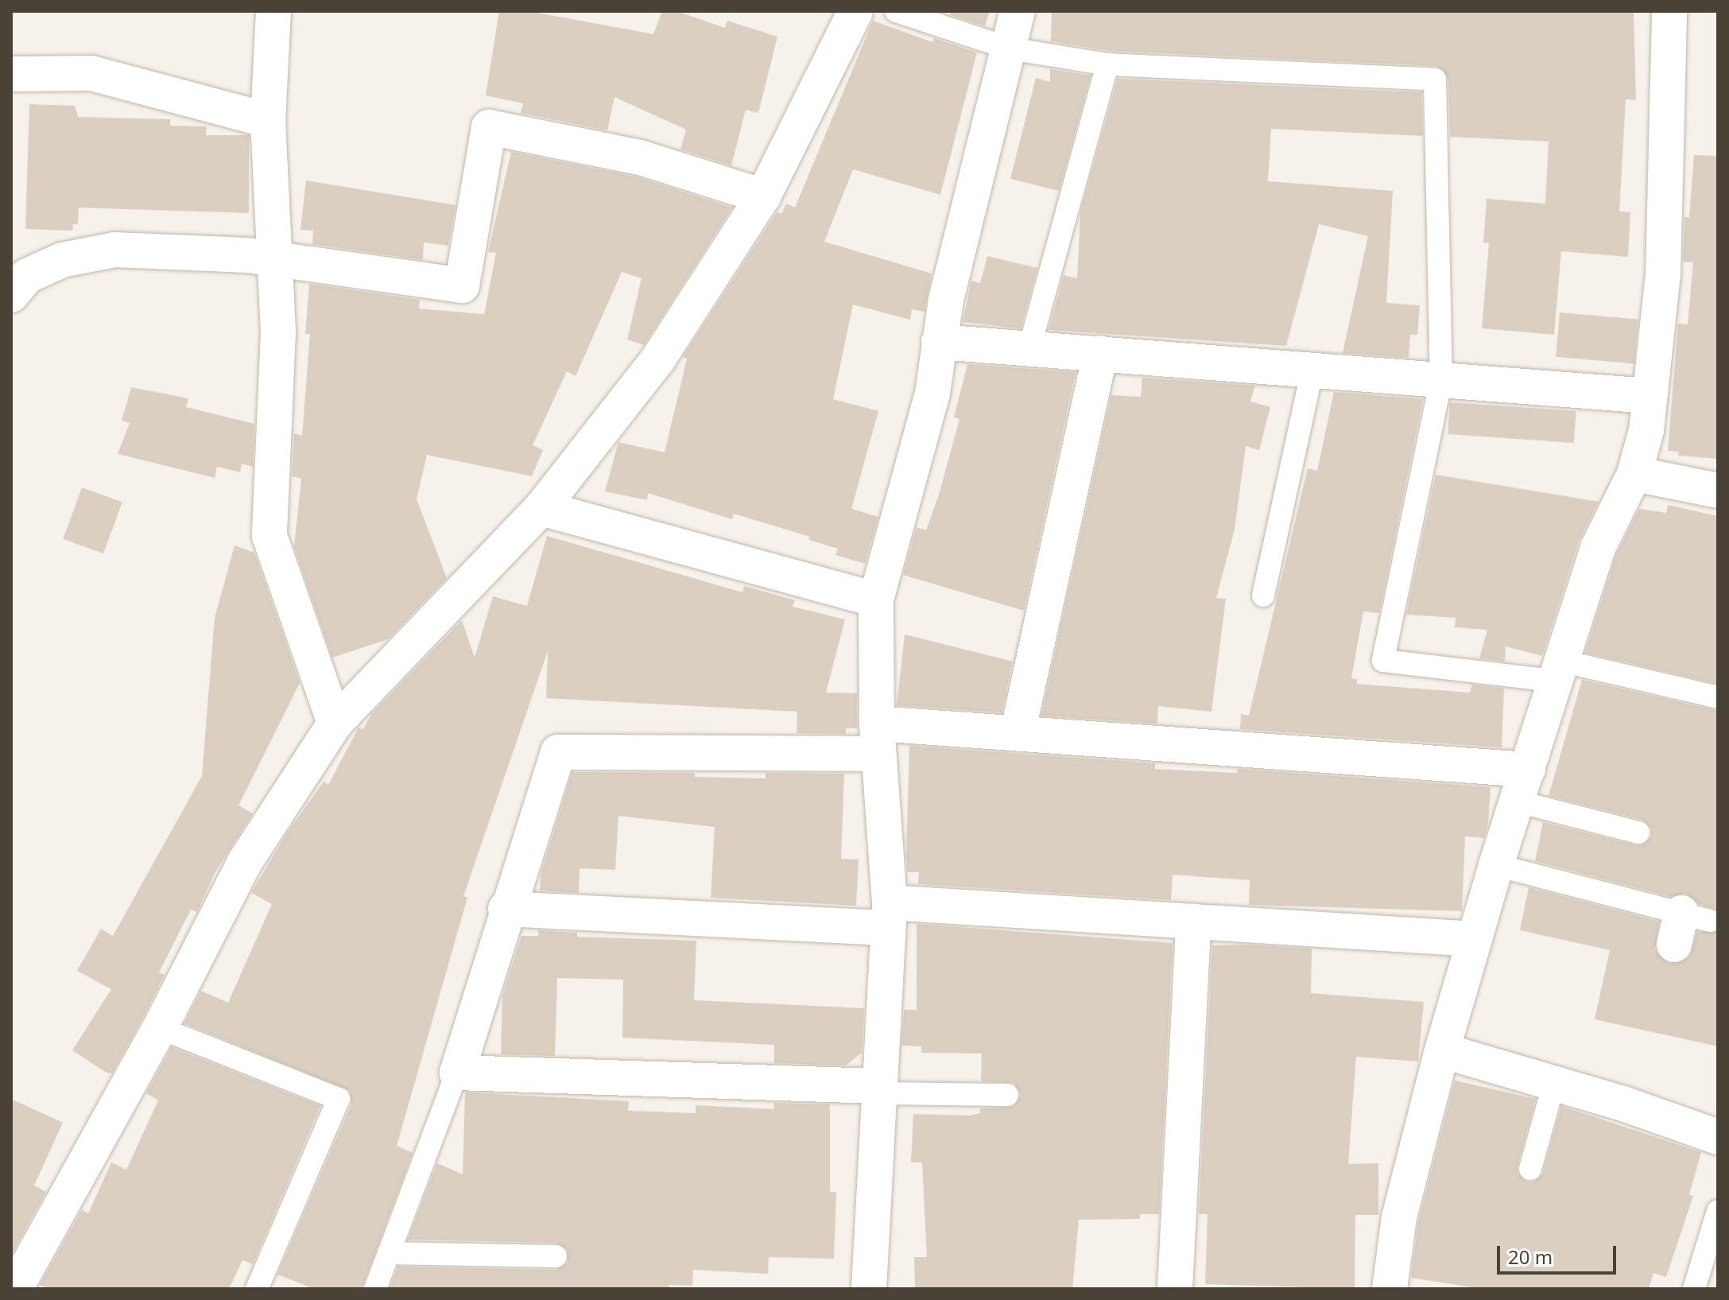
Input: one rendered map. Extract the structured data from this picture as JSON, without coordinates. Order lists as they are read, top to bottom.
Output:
{
  "scale_bar": "20 m"
}
